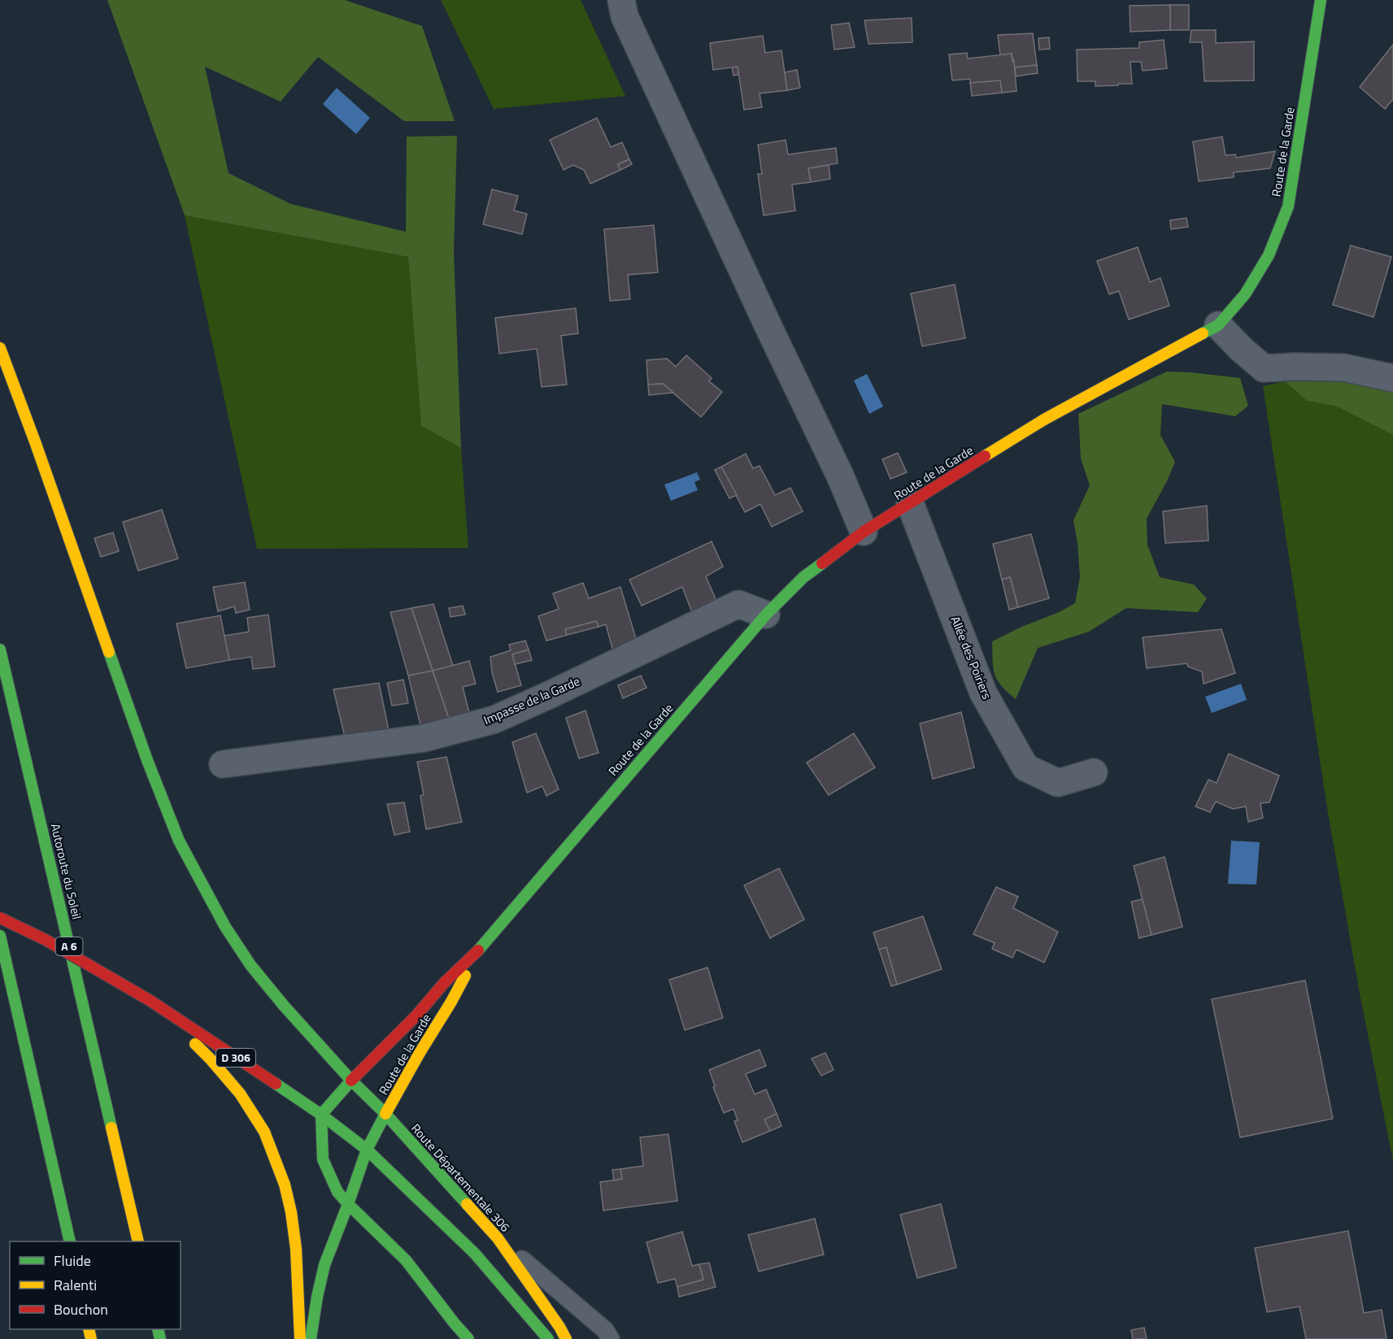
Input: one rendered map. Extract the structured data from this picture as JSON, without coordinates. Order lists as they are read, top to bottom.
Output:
{
  "streets": {
    "main road": [
      "Route de la Garde",
      "Autoroute du Soleil",
      "A 6",
      "D 306",
      "Route Départementale 306"
    ],
    "street": ["Allée des Poiriers", "Impasse de la Garde"]
  },
  "crossings": [
    ["Route de la Garde", "Allée des Poiriers"],
    ["Route de la Garde", "Impasse de la Garde"],
    ["Route de la Garde", "D 306"],
    ["Route de la Garde", "Route Départementale 306"]
  ],
  "legend": ["Fluide", "Ralenti", "Bouchon"]
}
